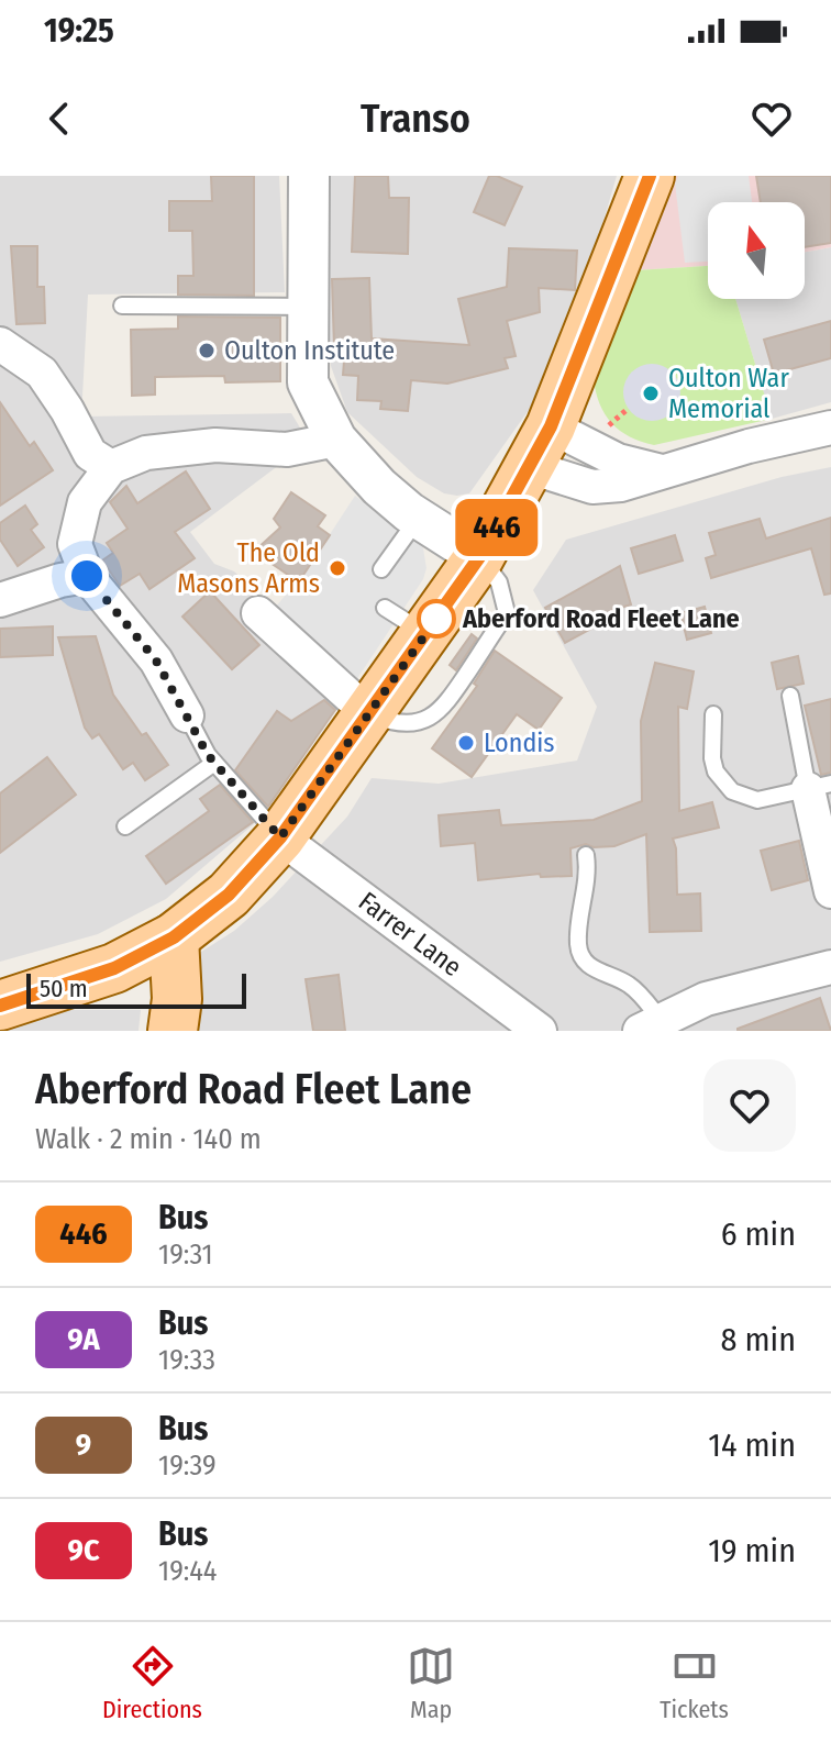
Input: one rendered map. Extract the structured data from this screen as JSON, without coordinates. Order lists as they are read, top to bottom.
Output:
{
  "streets": {
    "street": ["Farrer Lane"]
  },
  "places": [
    "Oulton Institute",
    "Oulton War Memorial",
    "The Old Masons Arms",
    "Aberford Road Fleet Lane",
    "Londis"
  ],
  "lines": ["bus line 446"],
  "scale_bar": "50 m",
  "north": "top",
  "page": {
    "status": "19:25",
    "header": "Transo",
    "on_map": "446",
    "scale": "50 m",
    "heading": ["Aberford Road Fleet Lane", "Walk · 2 min · 140 m"],
    "list": [
      {
        "mark": "446",
        "name": "Bus",
        "note": "19:31",
        "value": "6 min"
      },
      {
        "mark": "9A",
        "name": "Bus",
        "note": "19:33",
        "value": "8 min"
      },
      {
        "mark": "9",
        "name": "Bus",
        "note": "19:39",
        "value": "14 min"
      },
      {
        "mark": "9C",
        "name": "Bus",
        "note": "19:44",
        "value": "19 min"
      }
    ],
    "tabs": ["Directions", "Map", "Tickets"]
  }
}
